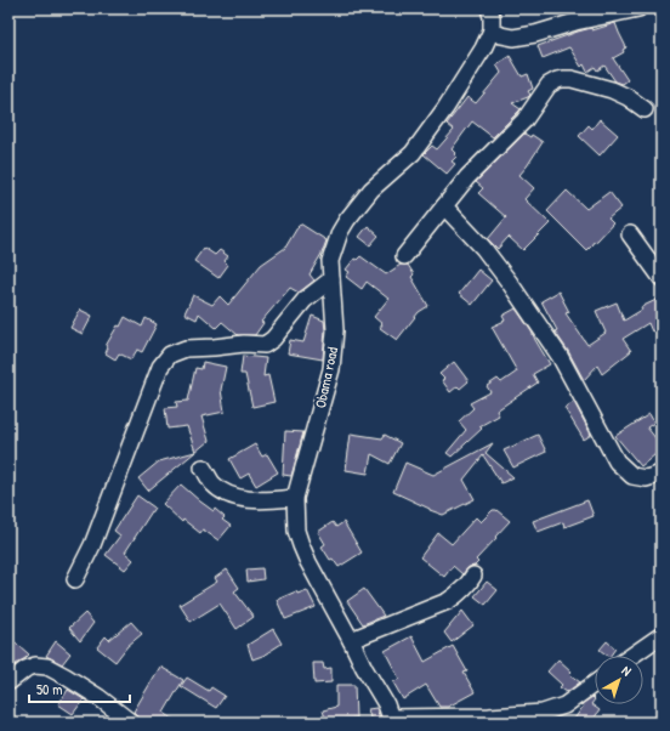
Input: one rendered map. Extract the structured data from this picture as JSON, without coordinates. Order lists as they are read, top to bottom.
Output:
{
  "streets": {
    "street": ["Obama road"]
  },
  "scale_bar": "50 m",
  "north": "top right"
}
